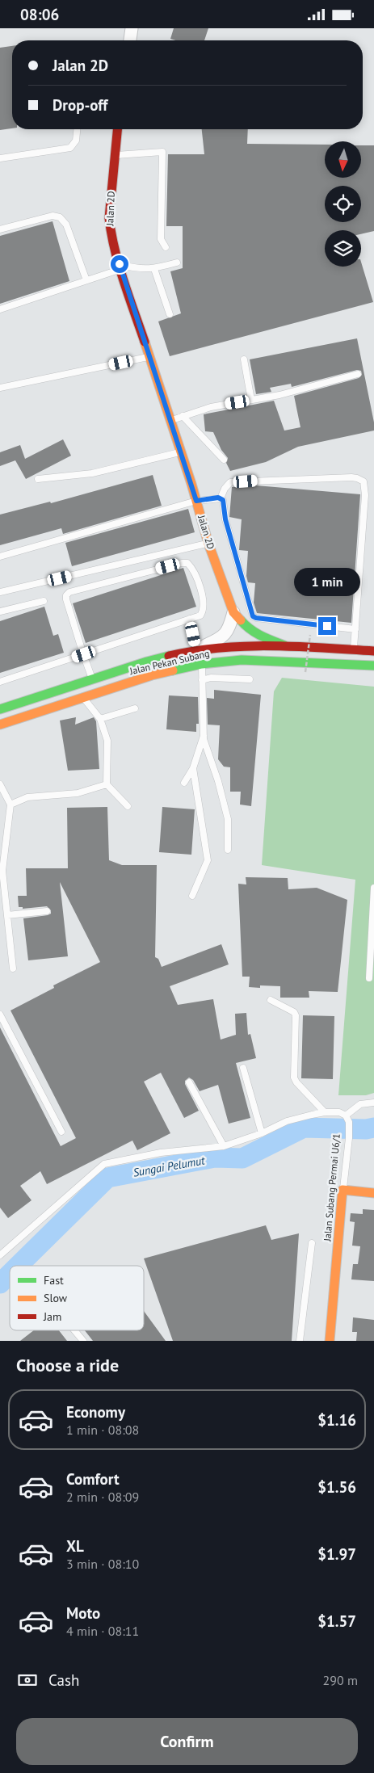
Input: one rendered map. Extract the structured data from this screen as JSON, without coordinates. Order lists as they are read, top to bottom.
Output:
{
  "streets": {
    "main road": ["Jalan 2D", "Jalan Pekan Subang", "Jalan Subang Permai U6/1"]
  },
  "crossings": [
    ["Jalan 2D", "Jalan Pekan Subang"]
  ],
  "water": ["Sungai Pelumut"],
  "legend": ["Fast", "Slow", "Jam"],
  "north": "bottom",
  "page": {
    "status": "08:06",
    "banner": ["Jalan 2D", "Drop-off"],
    "bubble": "1 min",
    "heading": "Choose a ride",
    "list": [
      {
        "name": "Economy",
        "note": "1 min · 08:08",
        "value": "$1.16"
      },
      {
        "name": "Comfort",
        "note": "2 min · 08:09",
        "value": "$1.56"
      },
      {
        "name": "XL",
        "note": "3 min · 08:10",
        "value": "$1.97"
      },
      {
        "name": "Moto",
        "note": "4 min · 08:11",
        "value": "$1.57"
      }
    ],
    "pay": ["Cash", "290 m"],
    "buttons": "Confirm"
  }
}
